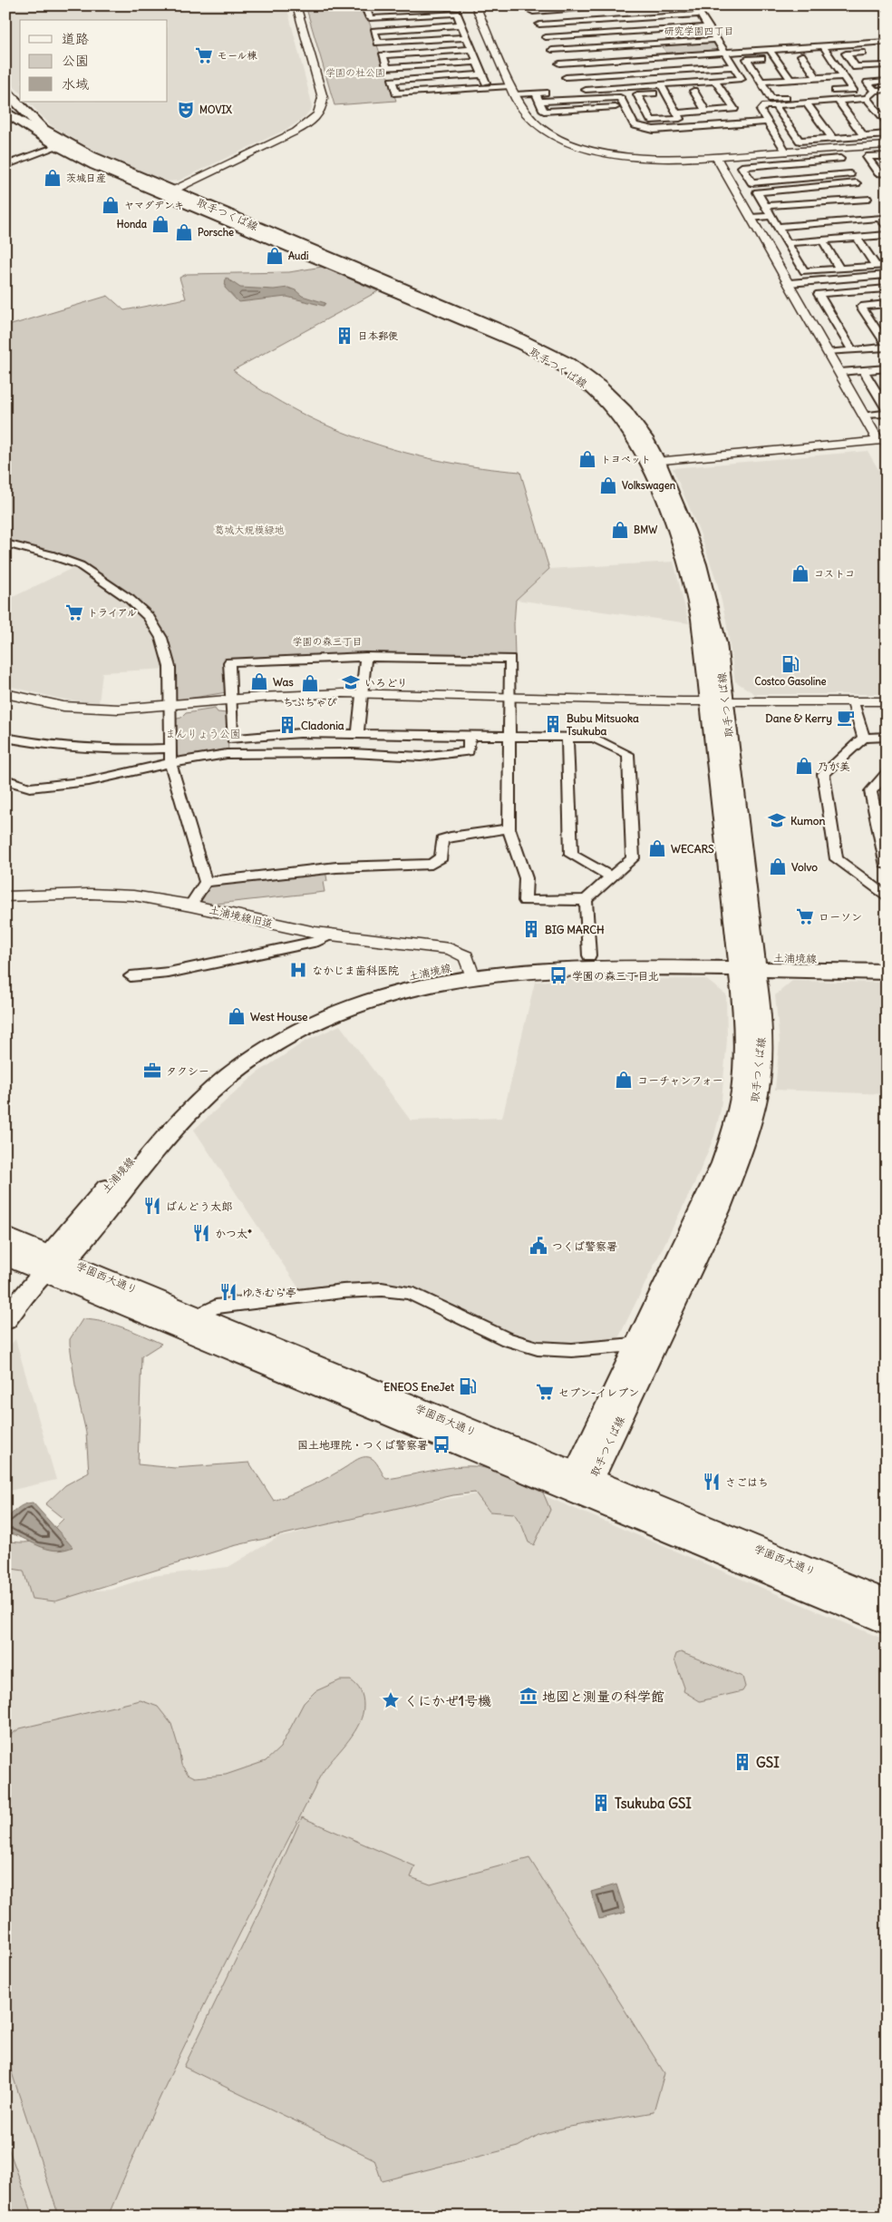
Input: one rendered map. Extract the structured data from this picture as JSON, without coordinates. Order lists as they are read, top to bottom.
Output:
{
  "streets": {
    "highway": ["学園西大通り"],
    "main road": ["取手つくば線", "土浦境線"],
    "street": ["土浦境線旧道"]
  },
  "crossings": [
    ["取手つくば線", "土浦境線"],
    ["取手つくば線", "学園西大通り"],
    ["土浦境線旧道", "土浦境線"],
    ["土浦境線", "学園西大通り"]
  ],
  "districts": ["研究学園四丁目", "学園の森三丁目"],
  "parks": ["学園の杜公園", "葛城大規模緑地", "まんりょう公園"],
  "places": {
    "supermarket": [
      "モール棟",
      "トライアル",
      "ローソン",
      "セブン-イレブン"
    ],
    "theatre": ["MOVIX"],
    "shop": [
      "茨城日産",
      "ヤマダデンキ",
      "Honda",
      "Porsche",
      "Audi",
      "トヨペット",
      "Volkswagen",
      "BMW",
      "コストコ",
      "Was",
      "ちぷちゃぴ",
      "乃が美",
      "WECARS",
      "Volvo",
      "West House",
      "コーチャンフォー"
    ],
    "building": [
      "日本郵便",
      "Bubu Mitsuoka Tsukuba",
      "Cladonia",
      "BIG MARCH",
      "GSI",
      "Tsukuba GSI"
    ],
    "fuel station": ["Costco Gasoline", "ENEOS EneJet"],
    "school or university": ["いろどり", "Kumon"],
    "cafe": ["Dane & Kerry"],
    "hospital": ["なかじま歯科医院"],
    "bus stop": ["学園の森三丁目北", "国土地理院・つくば警察署"],
    "office": ["タクシー"],
    "restaurant": [
      "ばんどう太郎",
      "かつ太*",
      "ゆきむら亭",
      "さごはち"
    ],
    "public building": ["つくば警察署"],
    "museum": ["地図と測量の科学館"],
    "place": ["くにかぜ1号機"]
  },
  "legend": ["道路", "公園", "水域"]
}
